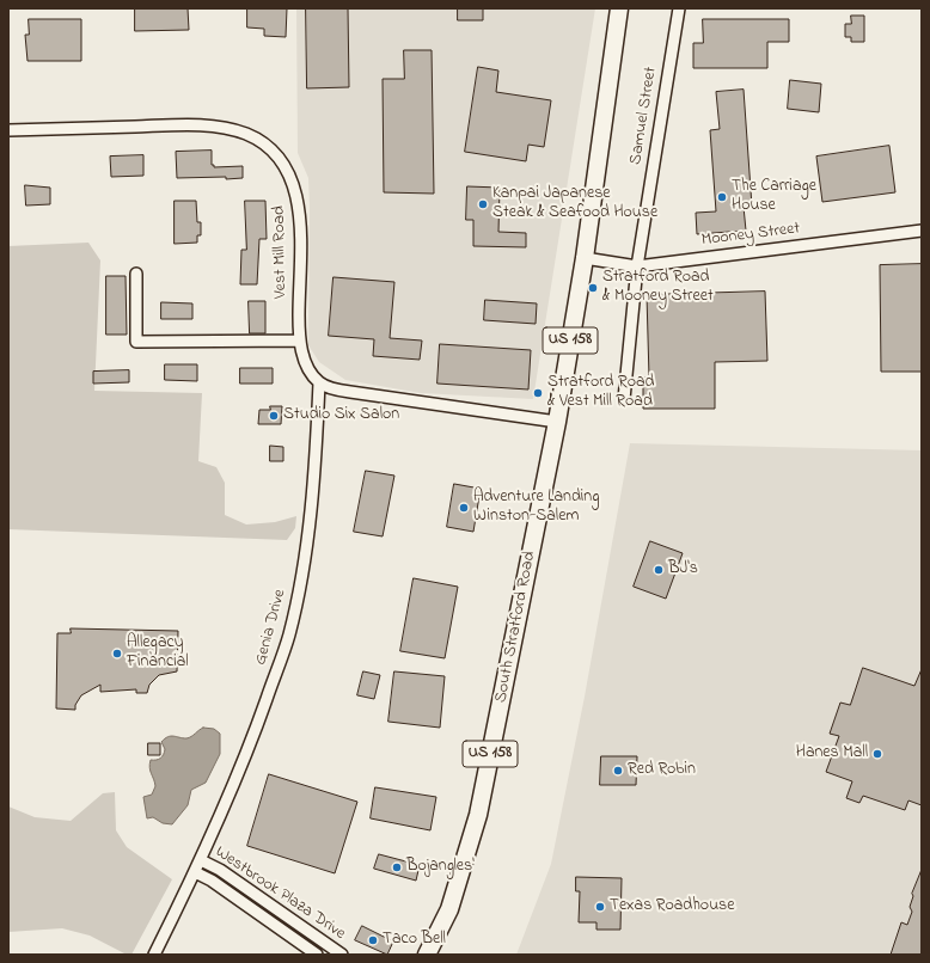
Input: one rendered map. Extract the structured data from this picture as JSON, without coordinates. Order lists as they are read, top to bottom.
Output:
{
  "streets": {
    "main road": ["US 158", "South Stratford Road"],
    "street": [
      "Samuel Street",
      "Mooney Street",
      "Vest Mill Road",
      "Genia Drive",
      "Westbrook Plaza Drive"
    ]
  },
  "crossings": [
    ["Samuel Street", "Mooney Street"],
    ["Mooney Street", "South Stratford Road"],
    ["Vest Mill Road", "Genia Drive"],
    ["Genia Drive", "Westbrook Plaza Drive"]
  ],
  "places": [
    "The Carriage House",
    "Kanpai Japanese Steak & Seafood House",
    "Stratford Road & Mooney Street",
    "Stratford Road & Vest Mill Road",
    "Studio Six Salon",
    "Adventure Landing Winston-Salem",
    "BJ's",
    "Allegacy Financial",
    "Hanes Mall",
    "Red Robin",
    "Bojangles'",
    "Texas Roadhouse",
    "Taco Bell"
  ]
}
